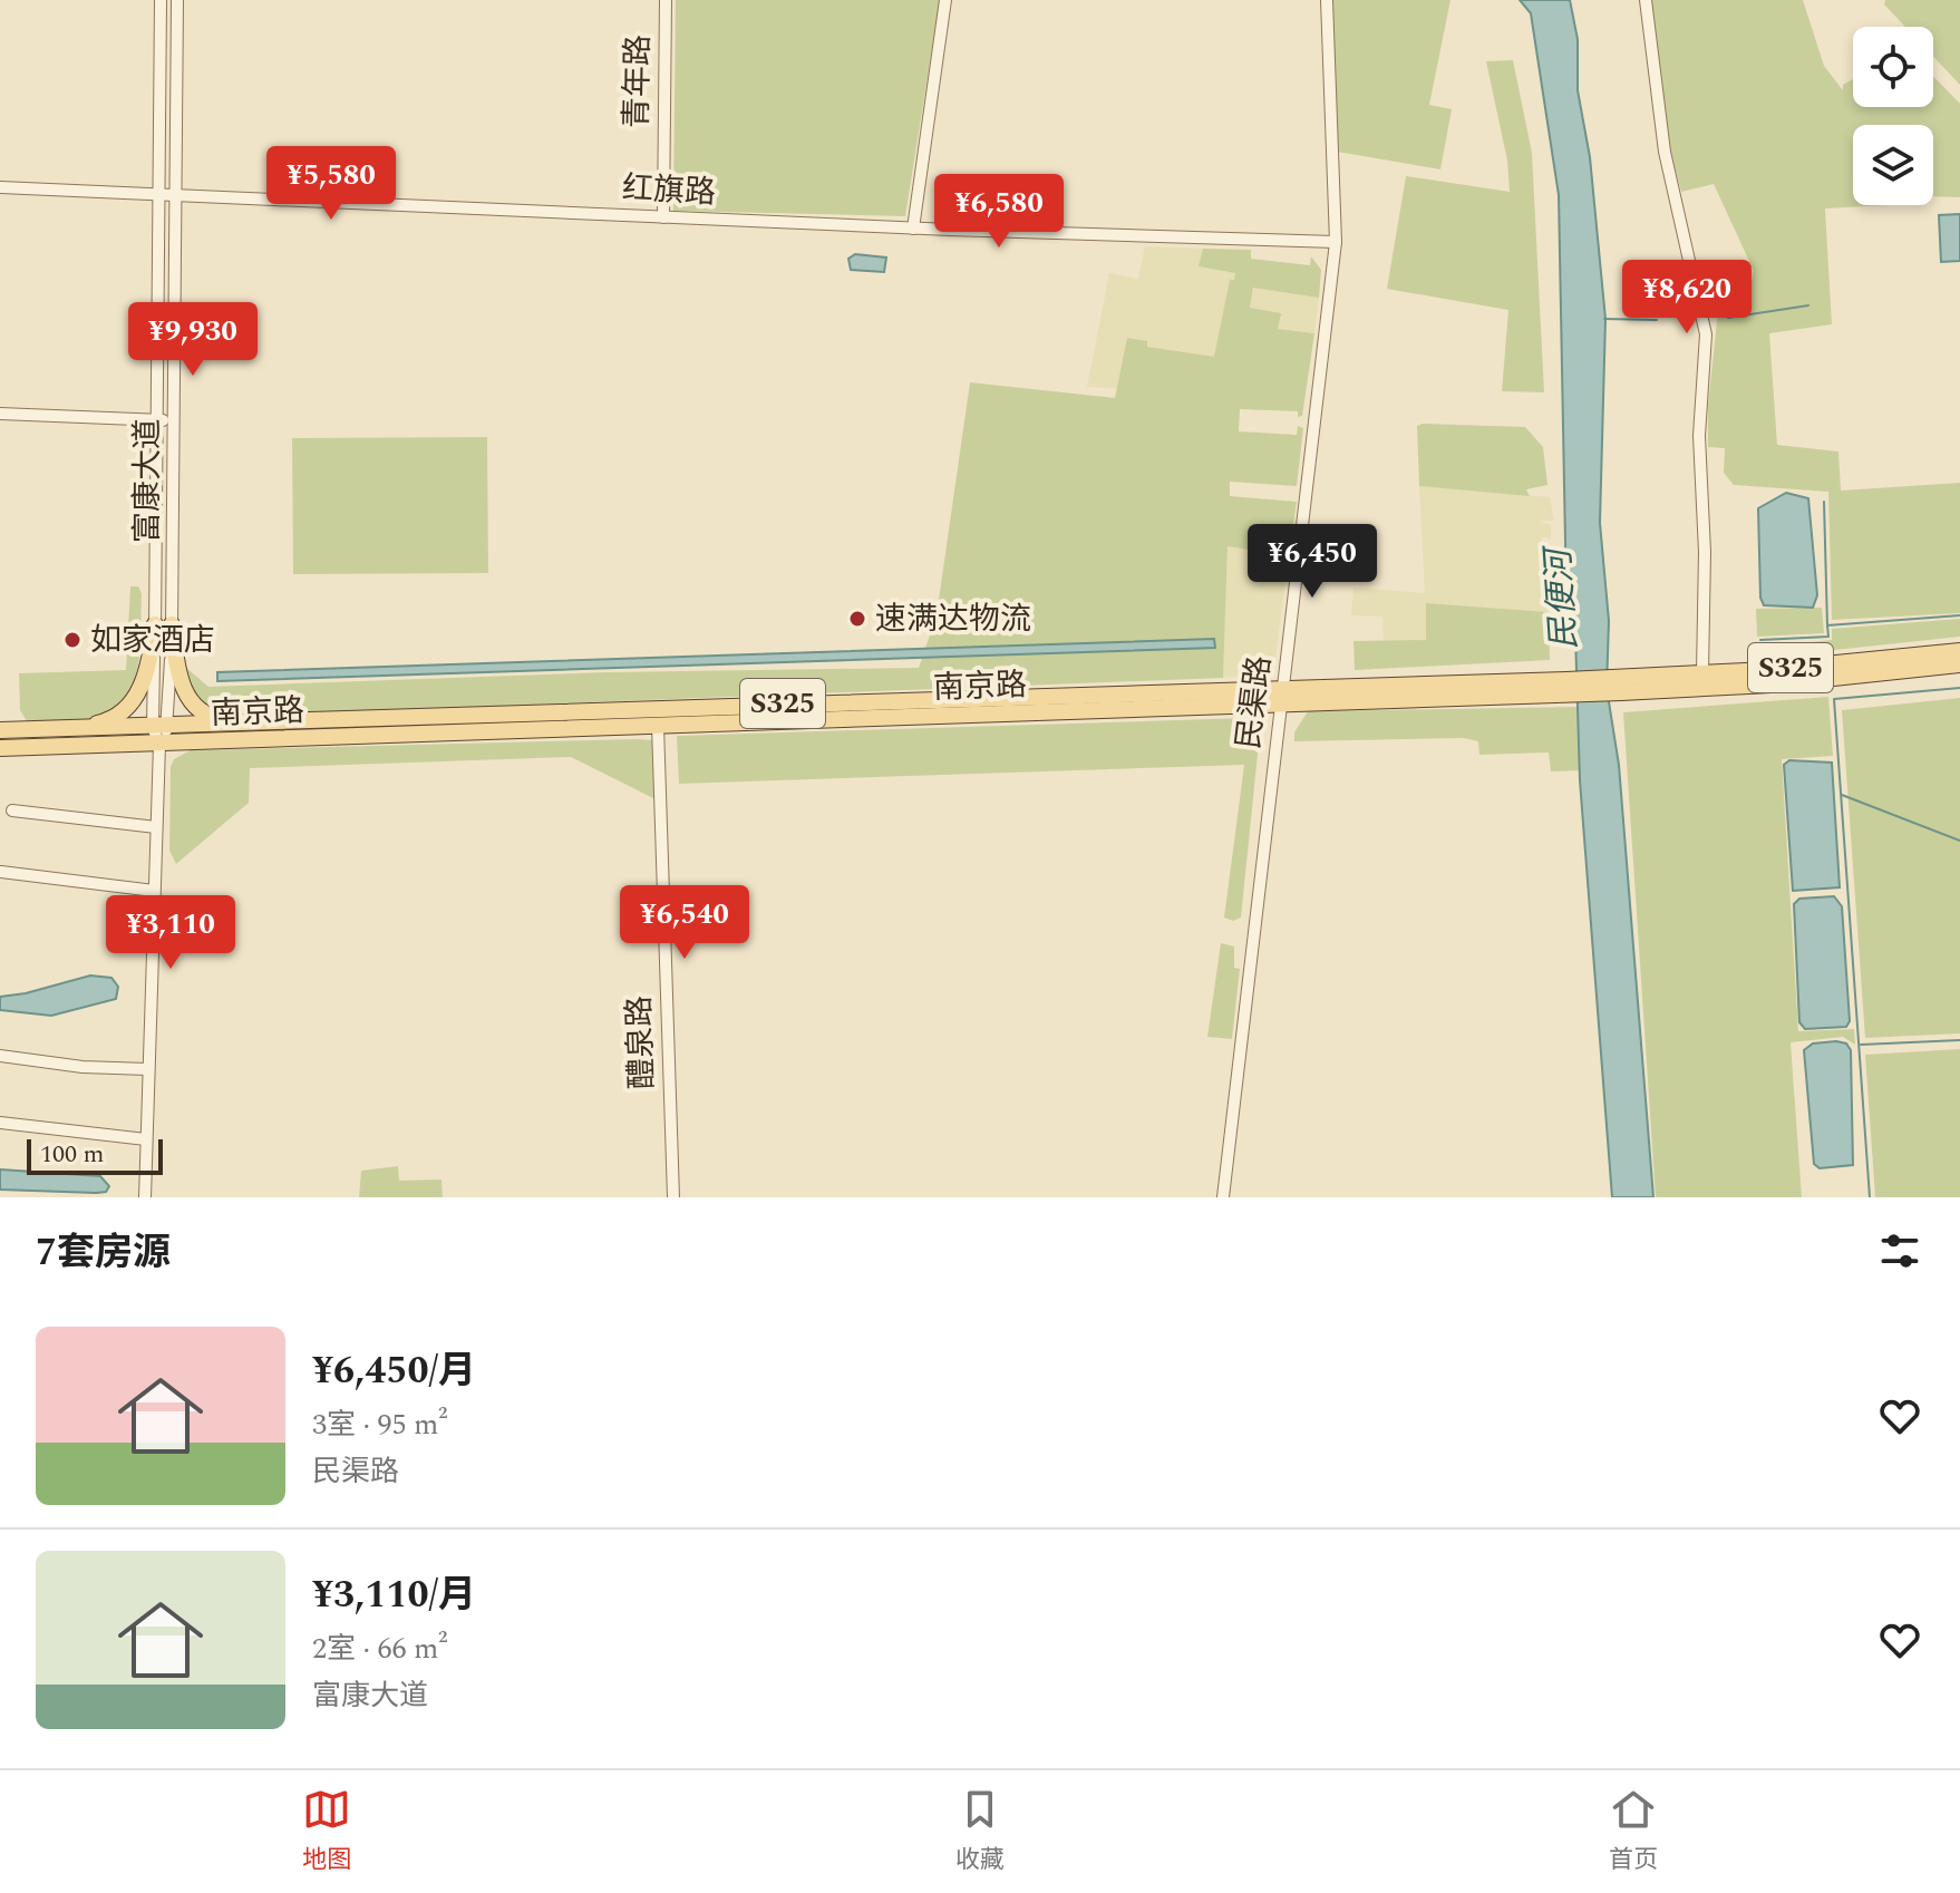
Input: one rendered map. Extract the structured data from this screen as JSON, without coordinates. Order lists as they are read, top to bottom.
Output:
{
  "streets": {
    "main road": ["S325", "南京路"],
    "street": [
      "青年路",
      "红旗路",
      "富康大道",
      "民渠路",
      "醴泉路"
    ]
  },
  "crossings": [
    ["青年路", "红旗路"],
    ["红旗路", "富康大道"],
    ["红旗路", "民渠路"],
    ["富康大道", "南京路"],
    ["南京路", "民渠路"],
    ["南京路", "醴泉路"]
  ],
  "water": ["民便河"],
  "places": ["速满达物流", "如家酒店"],
  "scale_bar": "100 m",
  "page": {
    "price": [
      "¥5,580",
      "¥6,580",
      "¥8,620",
      "¥9,930",
      "¥6,450",
      "¥6,540",
      "¥3,110"
    ],
    "scale": "100 m",
    "heading": "7套房源",
    "list": [
      {
        "name": "¥6,450/月",
        "note": "3室 · 95 m² · 民渠路"
      },
      {
        "name": "¥3,110/月",
        "note": "2室 · 66 m² · 富康大道"
      }
    ],
    "tabs": ["地图", "收藏", "首页"]
  }
}
